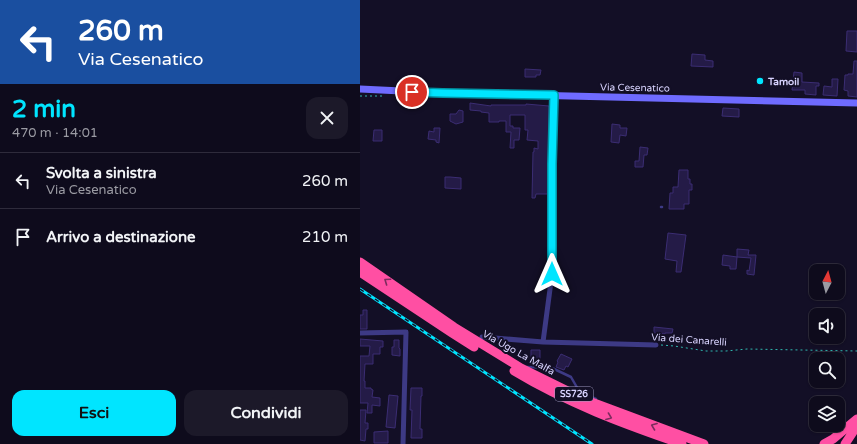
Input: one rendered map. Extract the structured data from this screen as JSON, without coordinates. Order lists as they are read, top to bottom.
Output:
{
  "streets": {
    "highway": ["Via Ugo La Malfa", "SS726"],
    "main road": ["Via Cesenatico"],
    "street": ["Via dei Canarelli"]
  },
  "crossings": [
    ["Via dei Canarelli", "Via Ugo La Malfa"]
  ],
  "places": ["Tamoil"],
  "north": "top",
  "page": {
    "turn": ["260 m", "Via Cesenatico"],
    "heading": ["2 min", "470 m · 14:01"],
    "list": [
      {
        "name": "Svolta a sinistra",
        "note": "Via Cesenatico",
        "value": "260 m"
      },
      {
        "name": "Arrivo a destinazione",
        "value": "210 m"
      }
    ],
    "buttons": ["Esci", "Condividi"]
  }
}
